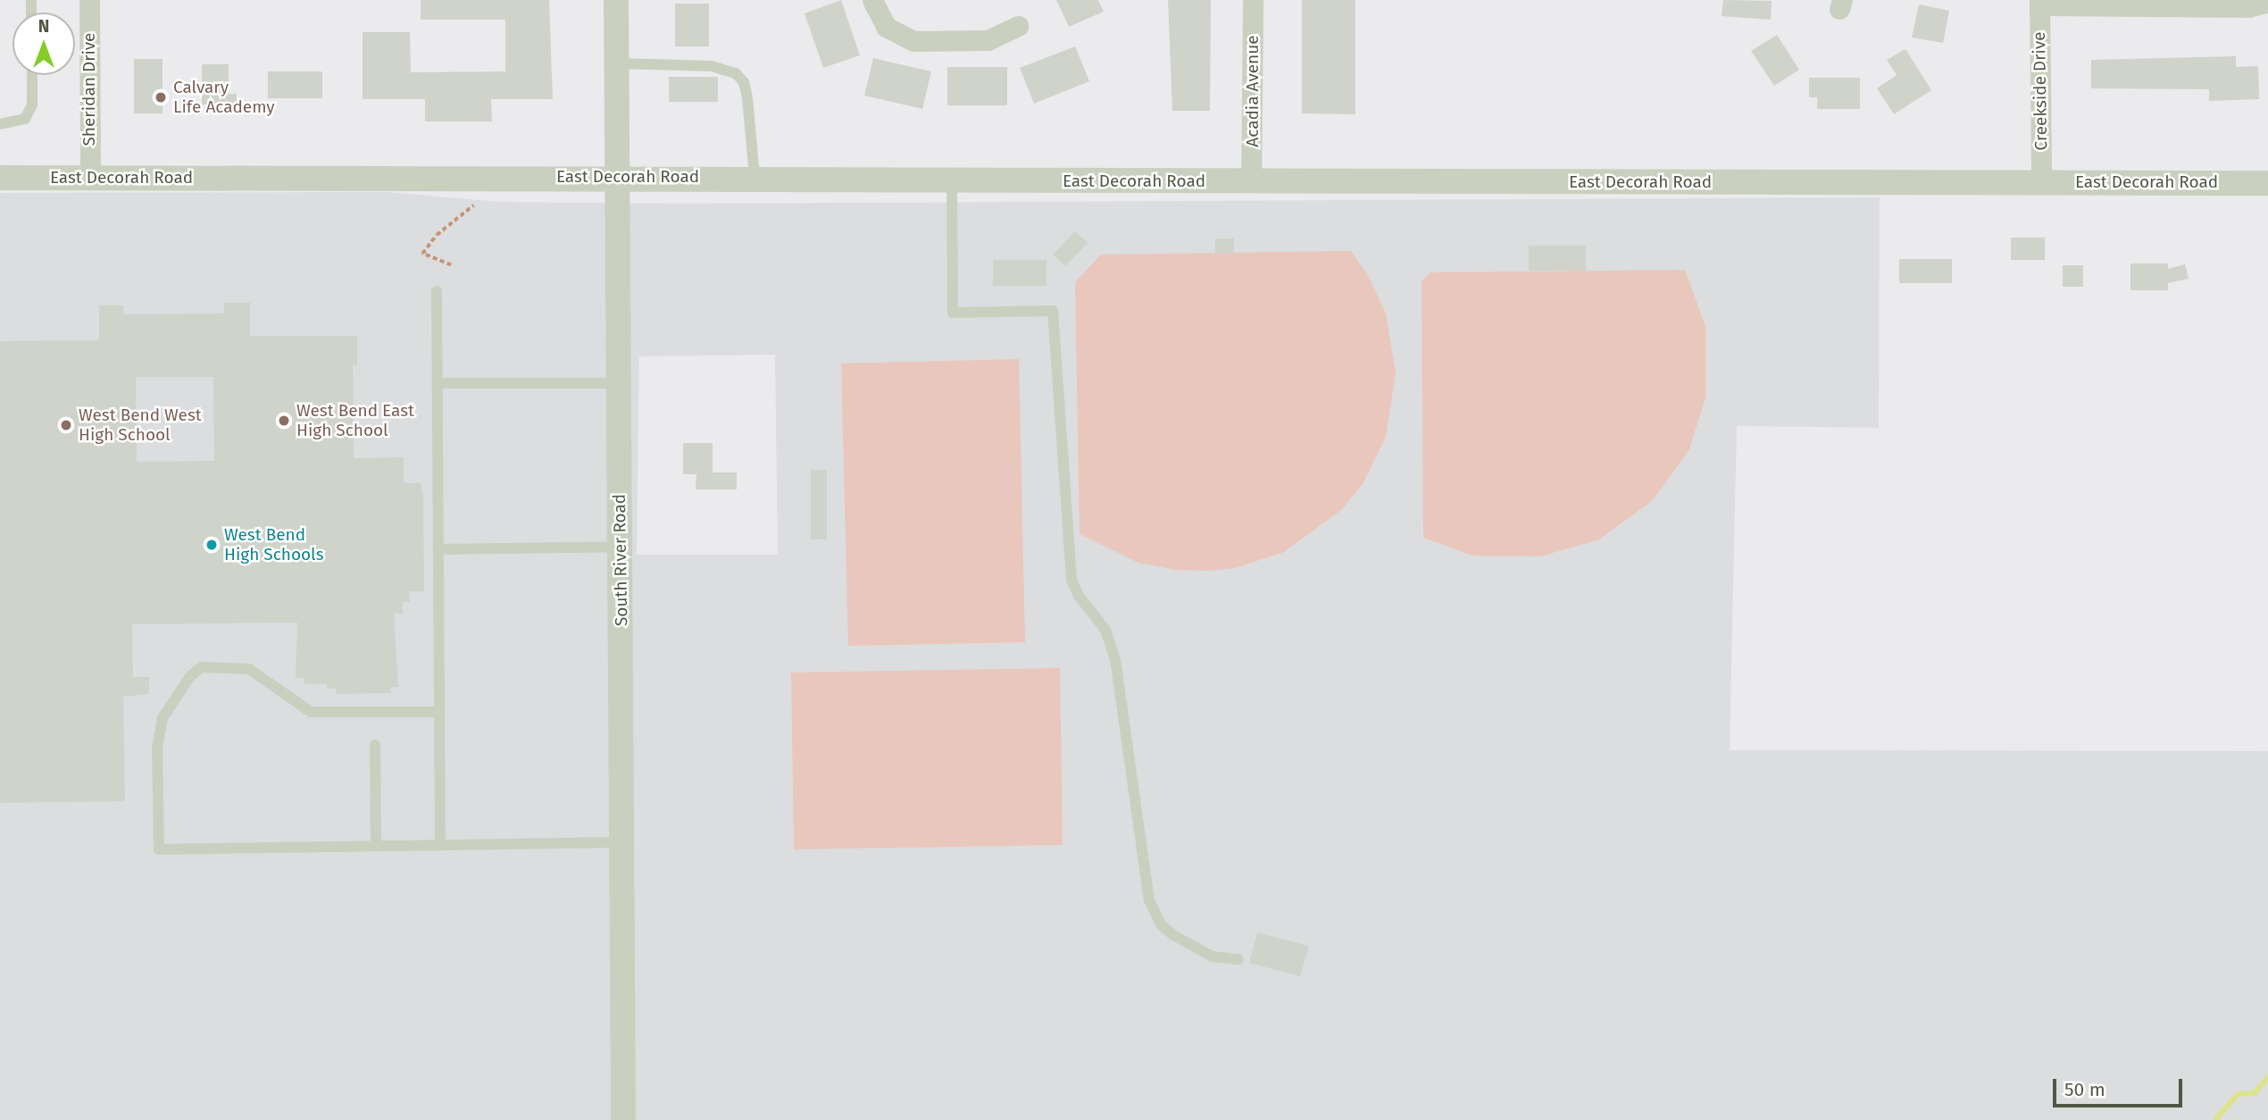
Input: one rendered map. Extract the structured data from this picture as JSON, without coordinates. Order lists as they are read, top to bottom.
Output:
{
  "streets": {
    "street": [
      "Sheridan Drive",
      "Acadia Avenue",
      "Creekside Drive",
      "East Decorah Road",
      "South River Road"
    ]
  },
  "crossings": [
    ["Sheridan Drive", "East Decorah Road"],
    ["Acadia Avenue", "East Decorah Road"],
    ["Creekside Drive", "East Decorah Road"],
    ["East Decorah Road", "South River Road"]
  ],
  "places": [
    "Calvary Life Academy",
    "West Bend East High School",
    "West Bend West High School",
    "West Bend High Schools"
  ],
  "scale_bar": "50 m",
  "north": "top"
}
